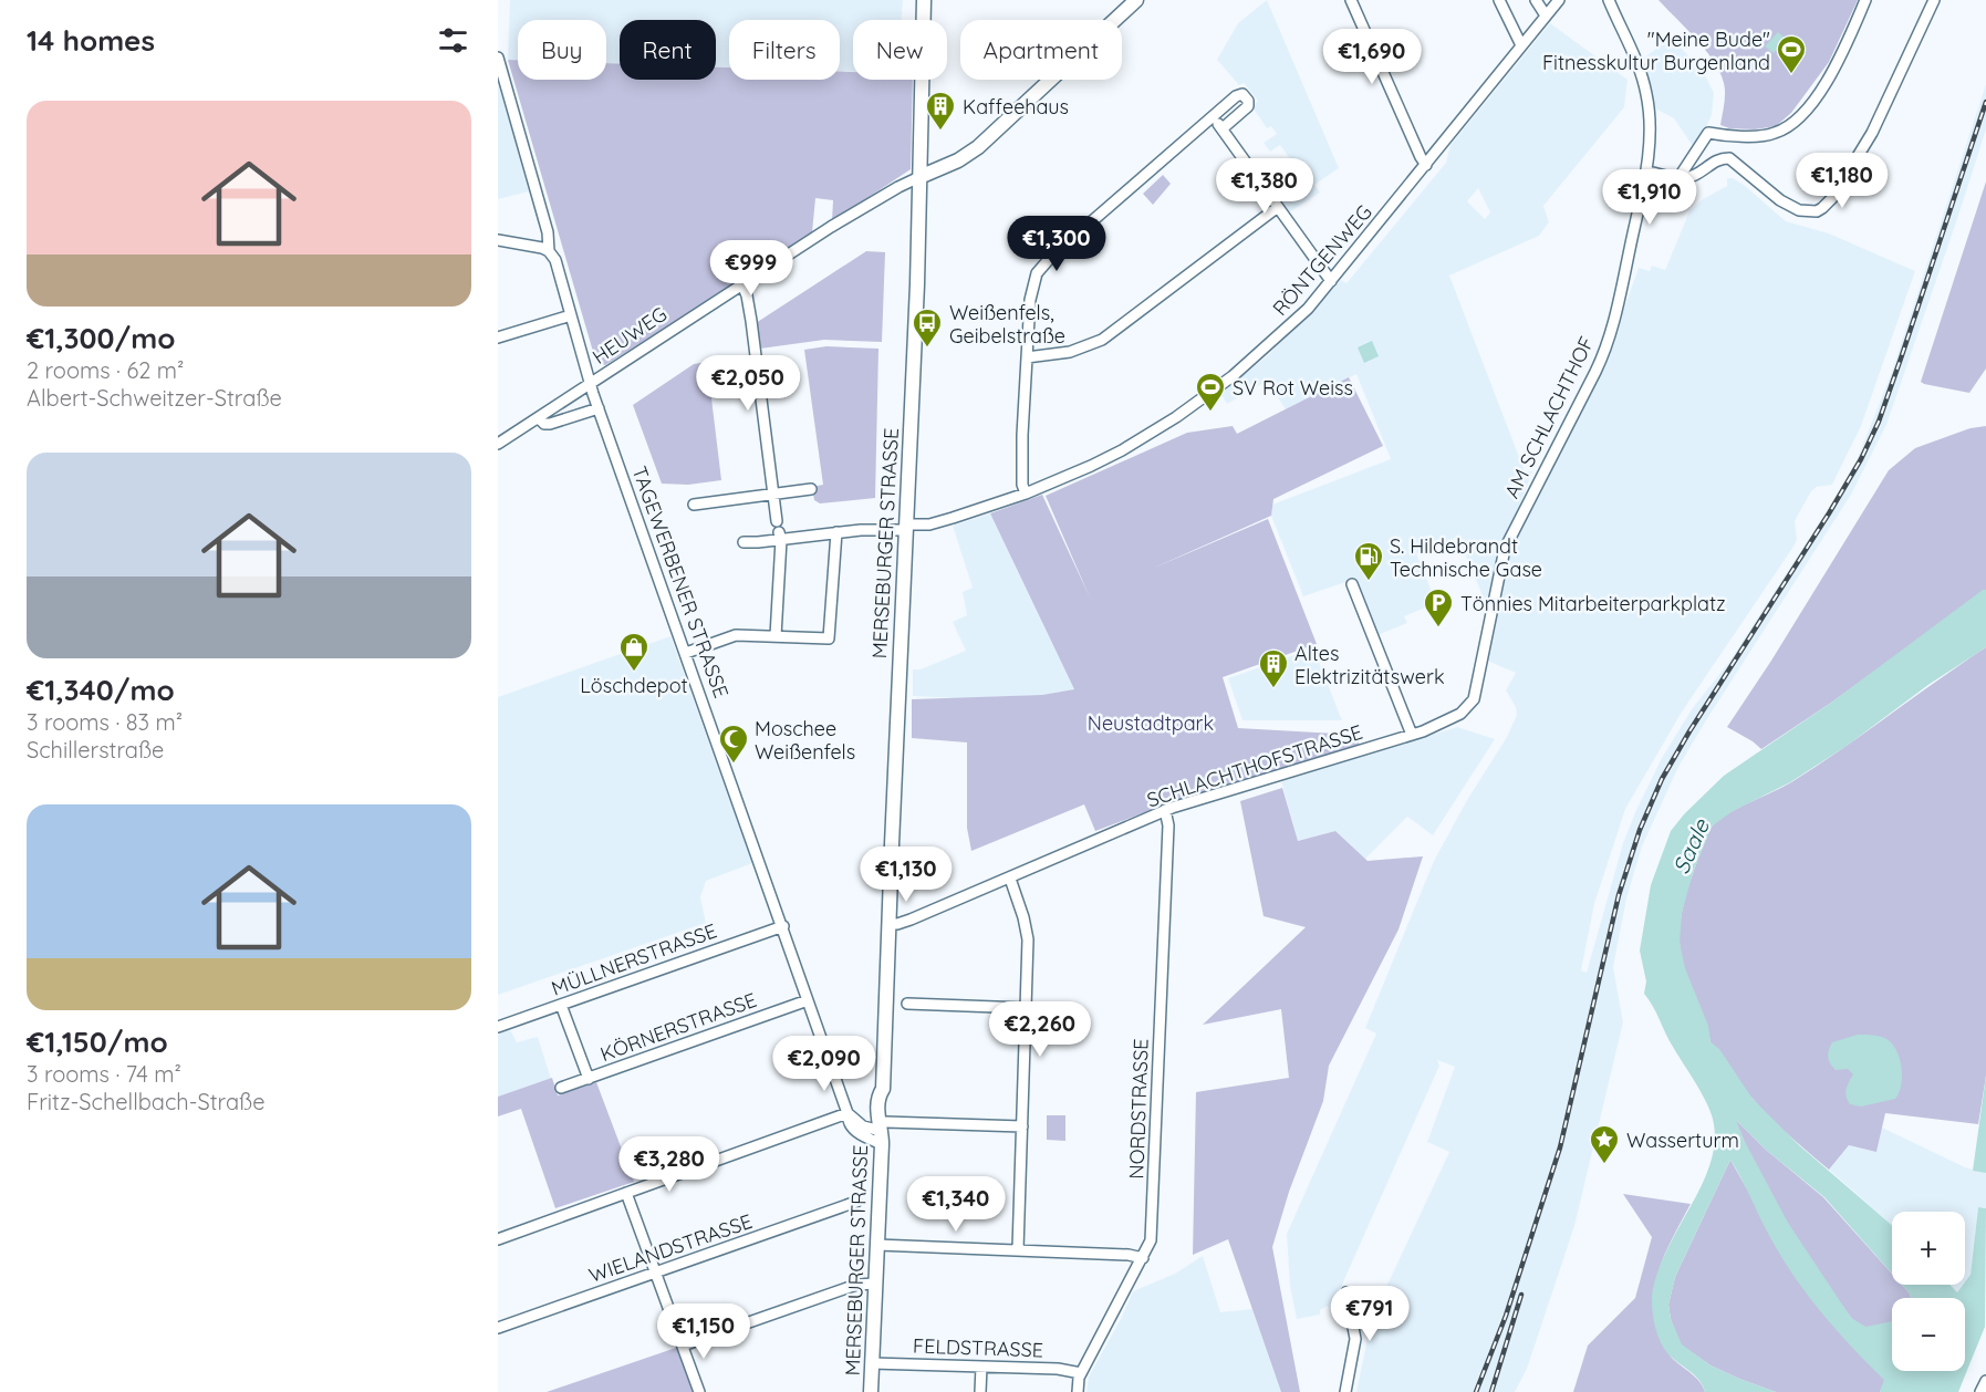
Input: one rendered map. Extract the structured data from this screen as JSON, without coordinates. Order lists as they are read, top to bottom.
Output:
{
  "streets": {
    "main road": ["MERSEBURGER STRASSE"],
    "street": [
      "RÖNTGENWEG",
      "HEUWEG",
      "AM SCHLACHTHOF",
      "TAGEWERBENER STRASSE",
      "SCHLACHTHOFSTRASSE",
      "MÜLLNERSTRASSE",
      "KÖRNERSTRASSE",
      "NORDSTRASSE",
      "WIELANDSTRASSE",
      "FELDSTRASSE"
    ]
  },
  "crossings": [
    ["RÖNTGENWEG", "MERSEBURGER STRASSE"],
    ["HEUWEG", "MERSEBURGER STRASSE"],
    ["HEUWEG", "TAGEWERBENER STRASSE"],
    ["AM SCHLACHTHOF", "SCHLACHTHOFSTRASSE"],
    ["MERSEBURGER STRASSE", "SCHLACHTHOFSTRASSE"],
    ["MERSEBURGER STRASSE", "FELDSTRASSE"],
    ["TAGEWERBENER STRASSE", "MÜLLNERSTRASSE"],
    ["TAGEWERBENER STRASSE", "KÖRNERSTRASSE"],
    ["SCHLACHTHOFSTRASSE", "NORDSTRASSE"],
    ["NORDSTRASSE", "FELDSTRASSE"]
  ],
  "water": ["Saale"],
  "parks": ["Neustadtpark"],
  "places": {
    "sports": ["\"Meine Bude\" Fitnesskultur Burgenland", "SV Rot Weiss"],
    "building": ["Kaffeehaus", "Altes Elektrizitätswerk"],
    "bus stop": ["Weißenfels, Geibelstraße"],
    "fuel station": ["S. Hildebrandt Technische Gase"],
    "parking": ["Tönnies Mitarbeiterparkplatz"],
    "shop": ["Löschdepot"],
    "mosque": ["Moschee Weißenfels"],
    "place": ["Wasserturm"]
  },
  "page": {
    "heading": "14 homes",
    "chip": [
      "Buy",
      "Rent",
      "Filters",
      "New",
      "Apartment"
    ],
    "price": [
      "€1,690",
      "€1,180",
      "€1,380",
      "€1,910",
      "€1,300",
      "€999",
      "€2,050",
      "€1,130",
      "€2,260",
      "€2,090",
      "€3,280",
      "€1,340",
      "€791",
      "€1,150"
    ],
    "list": [
      {
        "name": "€1,300/mo",
        "note": "2 rooms · 62 m² · Albert-Schweitzer-Straße"
      },
      {
        "name": "€1,340/mo",
        "note": "3 rooms · 83 m² · Schillerstraße"
      },
      {
        "name": "€1,150/mo",
        "note": "3 rooms · 74 m² · Fritz-Schellbach-Straße"
      }
    ],
    "map_buttons": ["+", "−"]
  }
}
